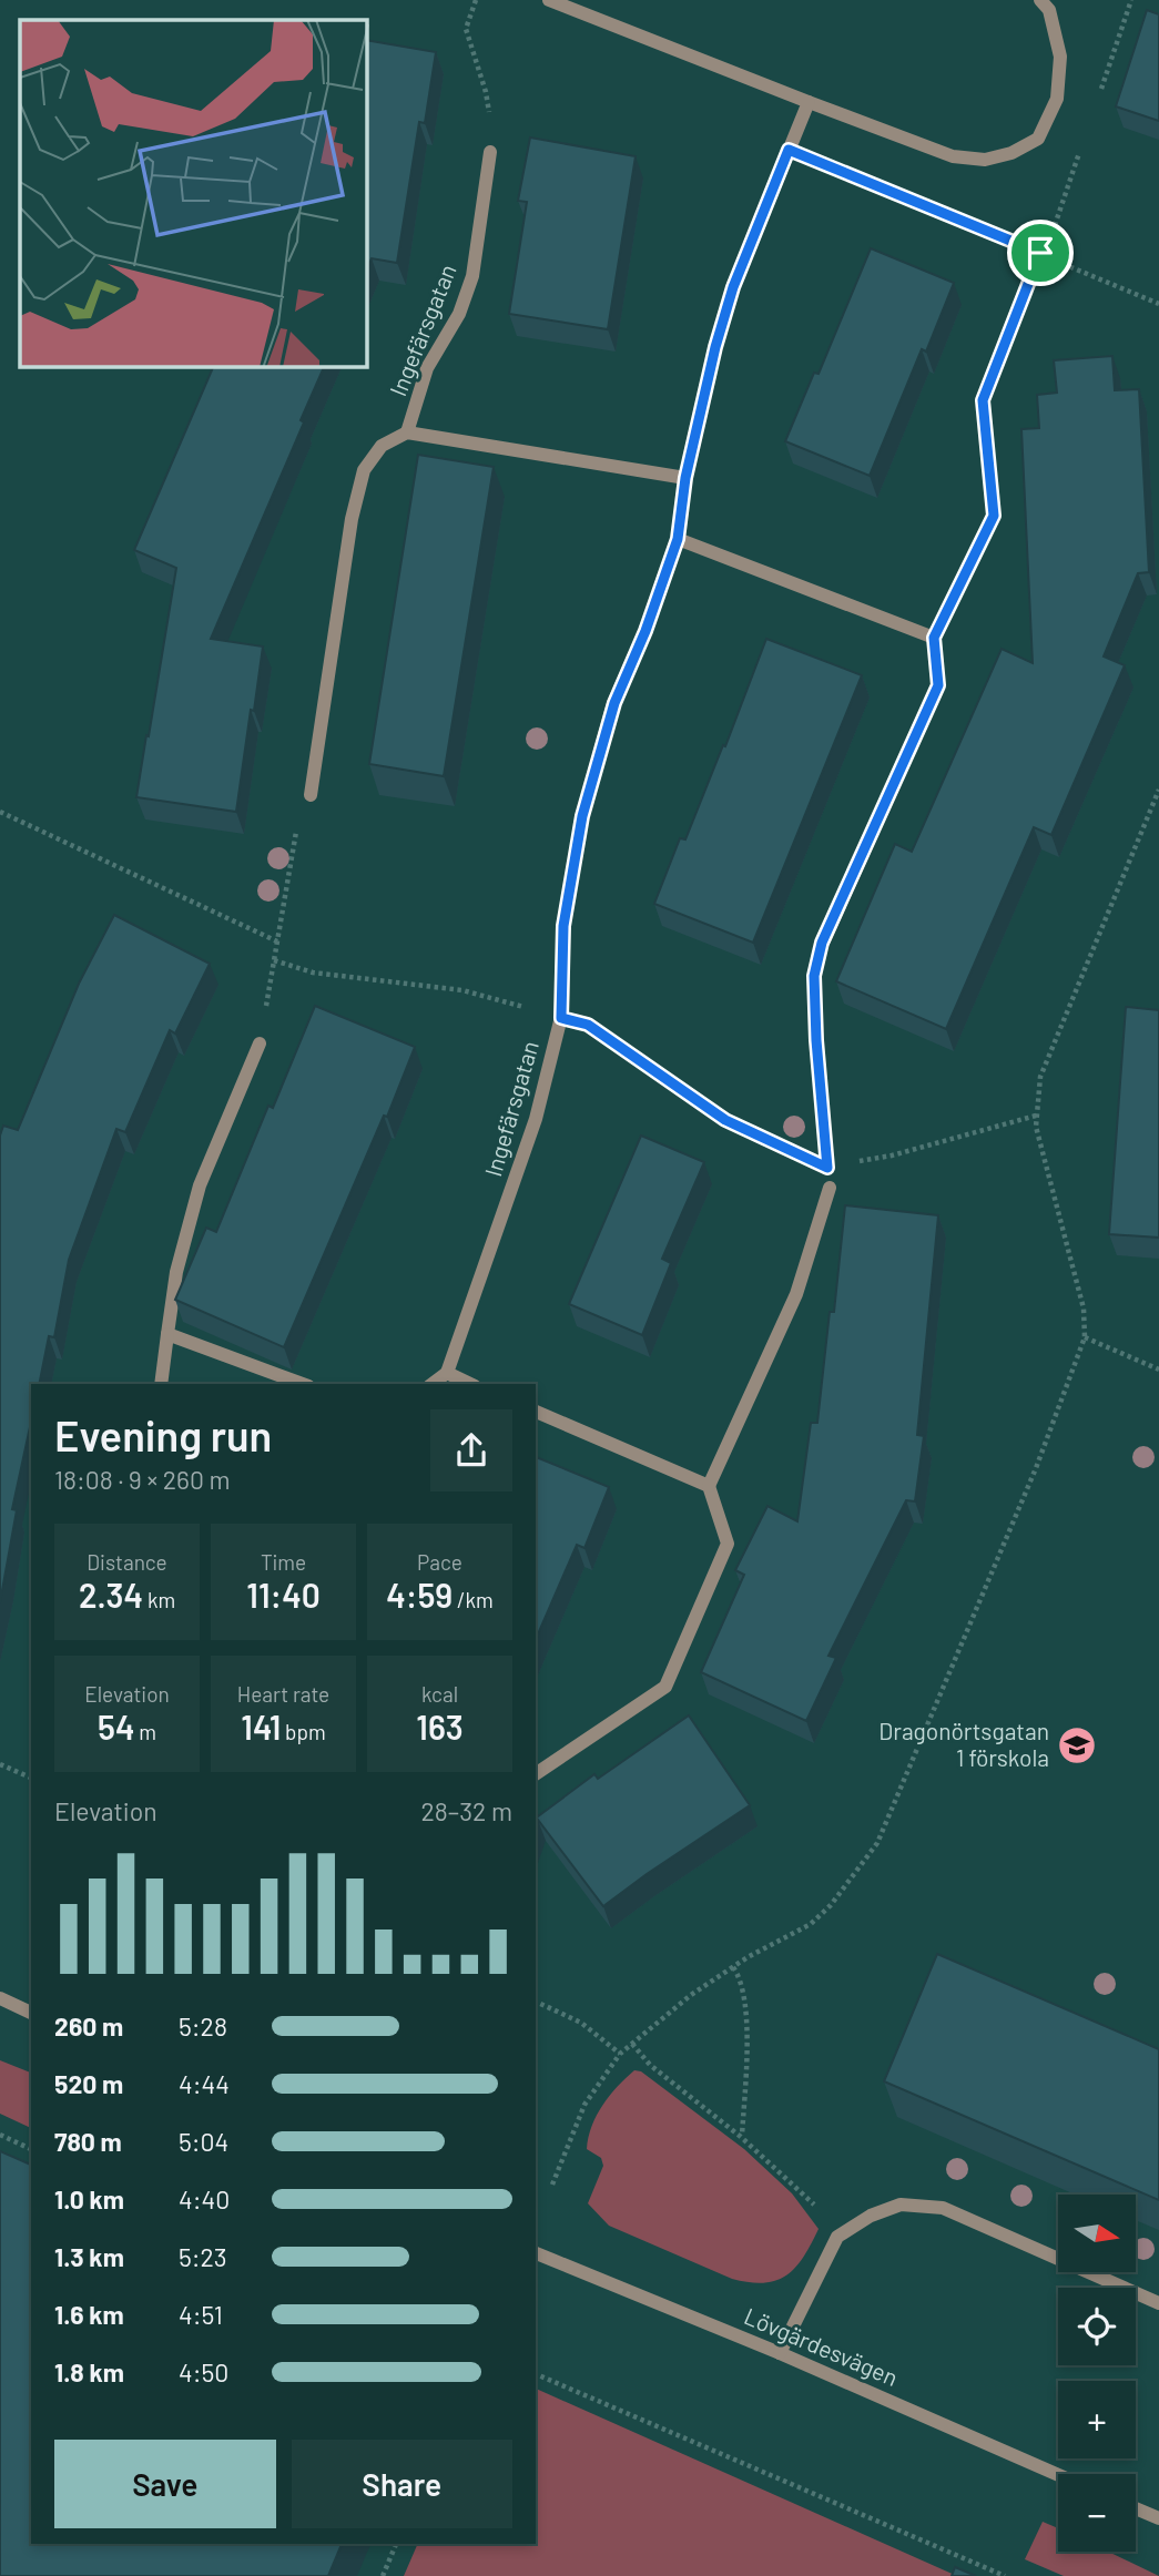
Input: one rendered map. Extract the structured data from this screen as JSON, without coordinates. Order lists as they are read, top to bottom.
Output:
{
  "streets": {
    "street": ["Ingefärsgatan", "Lövgärdesvägen"]
  },
  "places": {
    "school or university": ["Dragonörtsgatan 1 förskola"]
  },
  "north": "right",
  "page": {
    "heading": ["Evening run", "18:08 · 9 × 260 m"],
    "stats": [
      ["Distance", "2.34 km"],
      ["Time", "11:40"],
      ["Pace", "4:59 /km"],
      ["Elevation", "54 m"],
      ["Heart rate", "141 bpm"],
      ["kcal", "163"]
    ],
    "chart": ["Elevation", "28–32 m"],
    "list": [
      {
        "name": "260 m",
        "note": "5:28"
      },
      {
        "name": "520 m",
        "note": "4:44"
      },
      {
        "name": "780 m",
        "note": "5:04"
      },
      {
        "name": "1.0 km",
        "note": "4:40"
      },
      {
        "name": "1.3 km",
        "note": "5:23"
      },
      {
        "name": "1.6 km",
        "note": "4:51"
      },
      {
        "name": "1.8 km",
        "note": "4:50"
      }
    ],
    "map_buttons": ["+", "−"],
    "buttons": ["Save", "Share"]
  }
}
